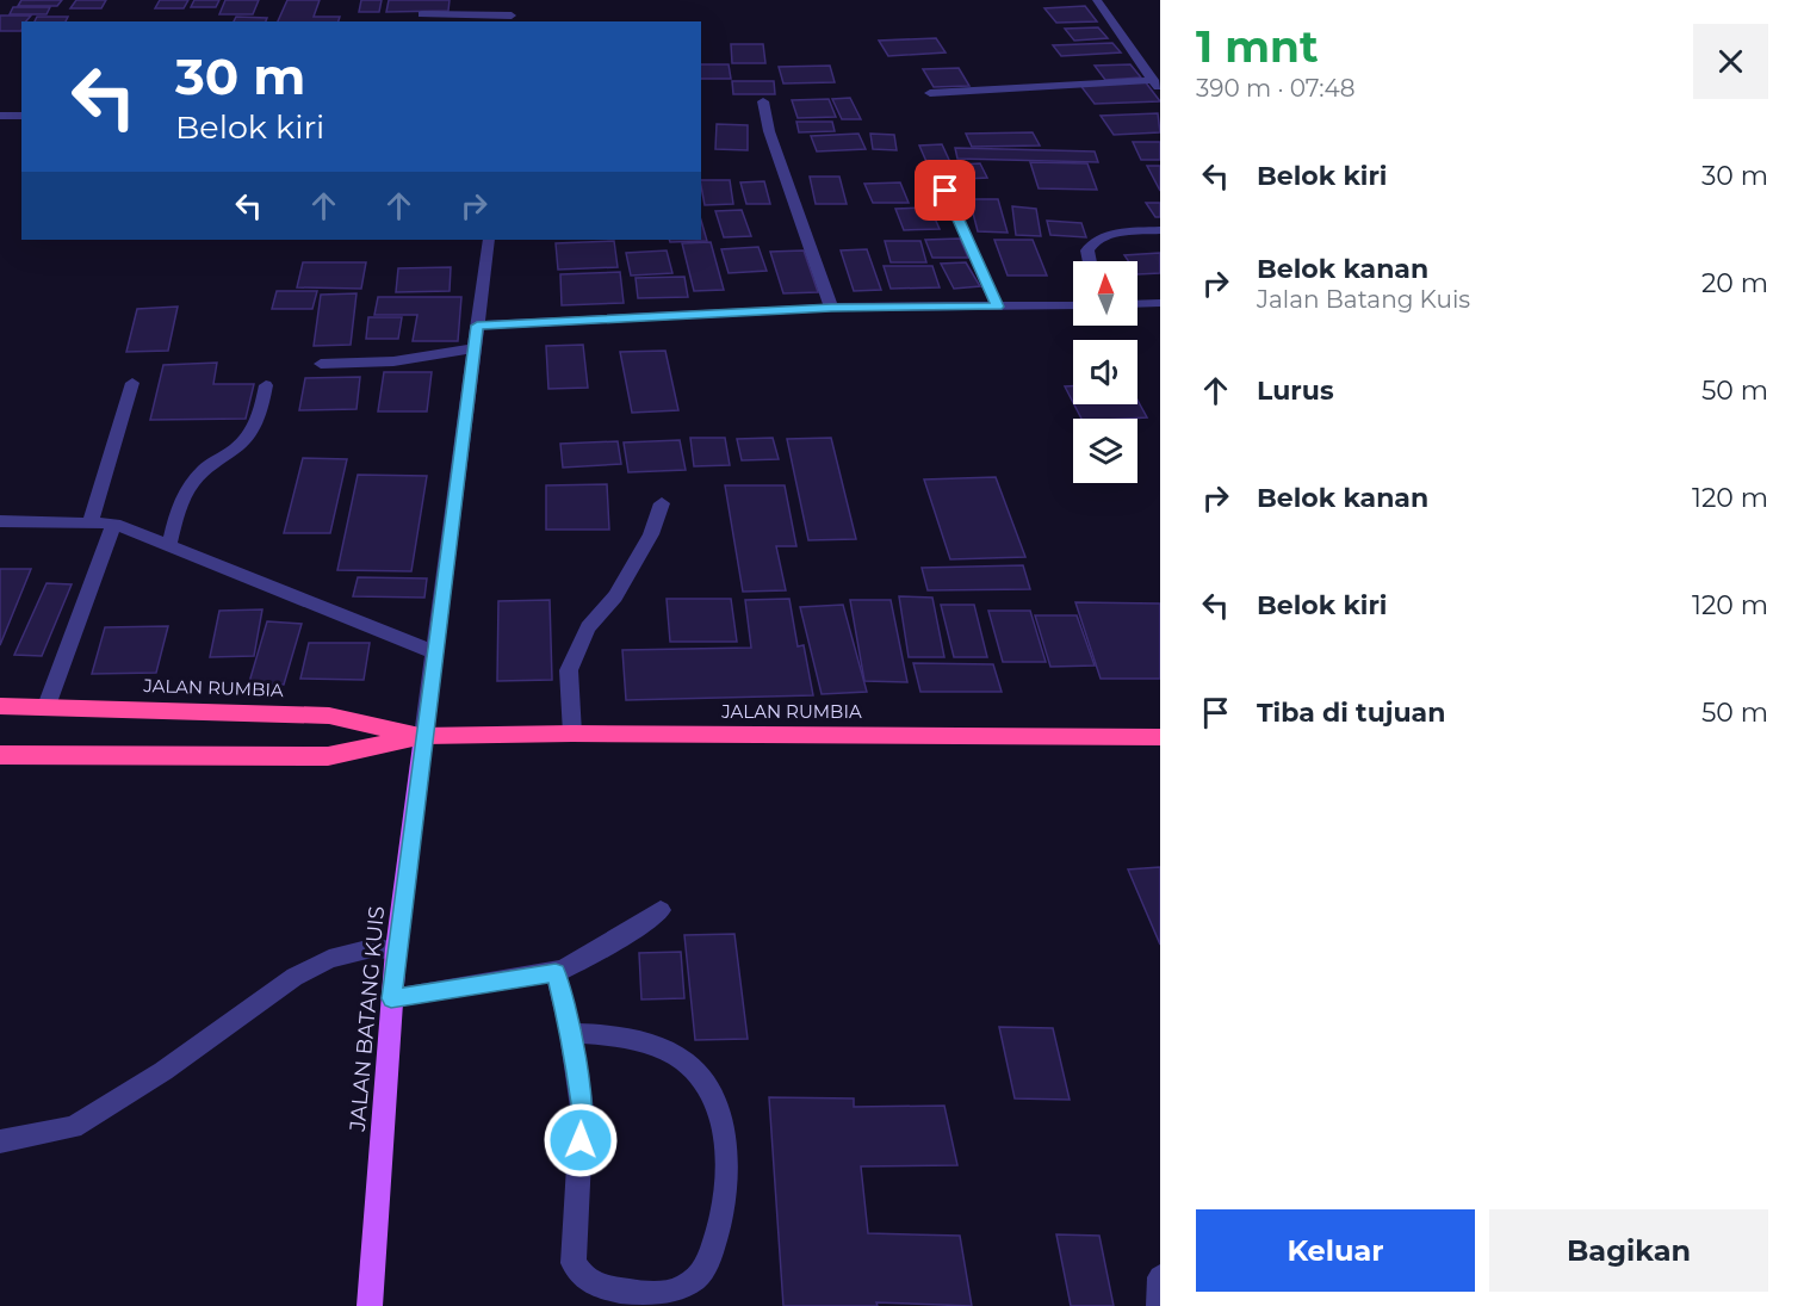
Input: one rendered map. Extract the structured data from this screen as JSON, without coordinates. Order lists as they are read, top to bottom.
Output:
{
  "streets": {
    "highway": ["JALAN RUMBIA"],
    "main road": ["JALAN BATANG KUIS"]
  },
  "crossings": [
    ["JALAN RUMBIA", "JALAN BATANG KUIS"]
  ],
  "north": "top",
  "page": {
    "heading": ["1 mnt", "390 m · 07:48"],
    "turn": ["30 m", "Belok kiri"],
    "list": [
      {
        "name": "Belok kiri",
        "value": "30 m"
      },
      {
        "name": "Belok kanan",
        "note": "Jalan Batang Kuis",
        "value": "20 m"
      },
      {
        "name": "Lurus",
        "value": "50 m"
      },
      {
        "name": "Belok kanan",
        "value": "120 m"
      },
      {
        "name": "Belok kiri",
        "value": "120 m"
      },
      {
        "name": "Tiba di tujuan",
        "value": "50 m"
      }
    ],
    "buttons": ["Keluar", "Bagikan"]
  }
}
